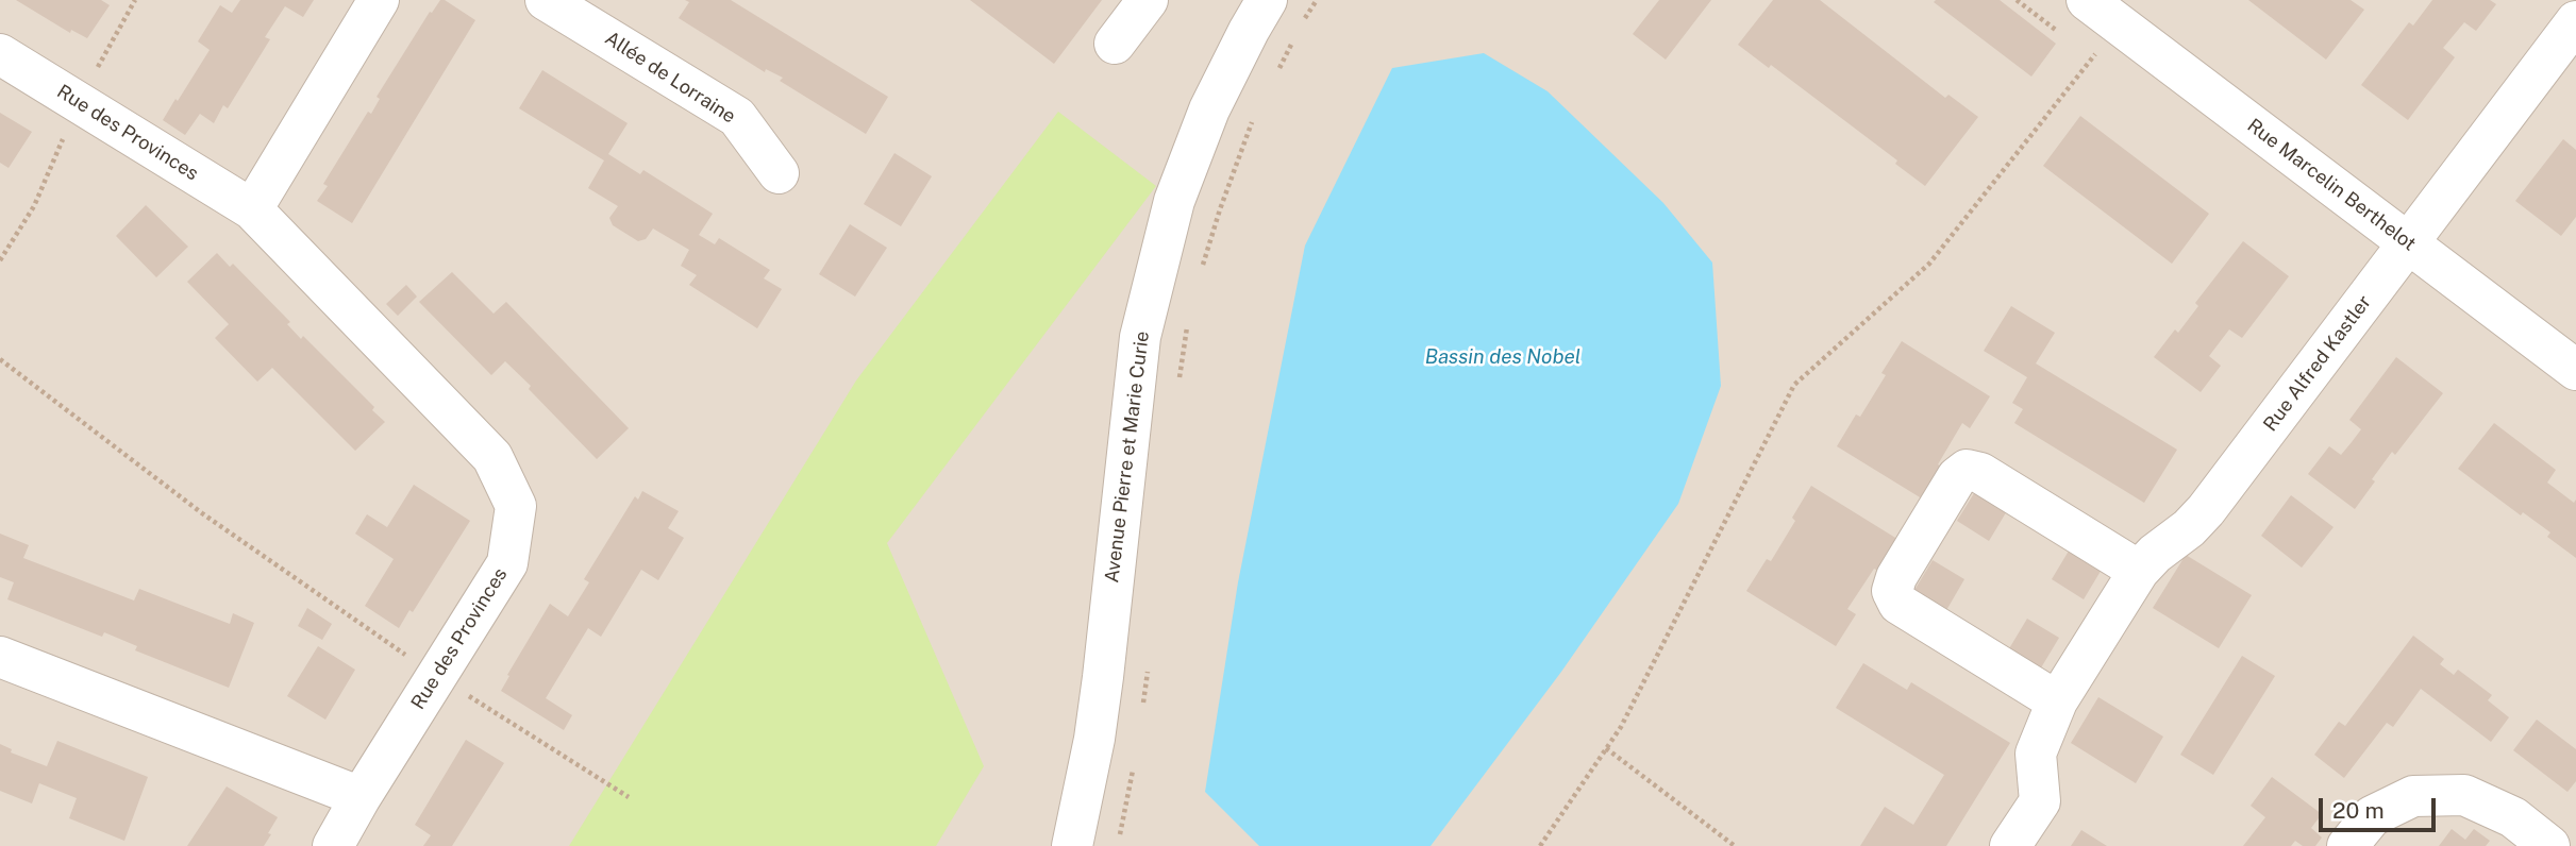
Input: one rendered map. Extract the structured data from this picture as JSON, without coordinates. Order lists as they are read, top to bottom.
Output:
{
  "streets": {
    "street": [
      "Allée de Lorraine",
      "Rue des Provinces",
      "Rue Marcelin Berthelot",
      "Rue Alfred Kastler",
      "Avenue Pierre et Marie Curie"
    ]
  },
  "crossings": [
    ["Rue Marcelin Berthelot", "Rue Alfred Kastler"]
  ],
  "water": ["Bassin des Nobel"],
  "scale_bar": "20 m"
}
